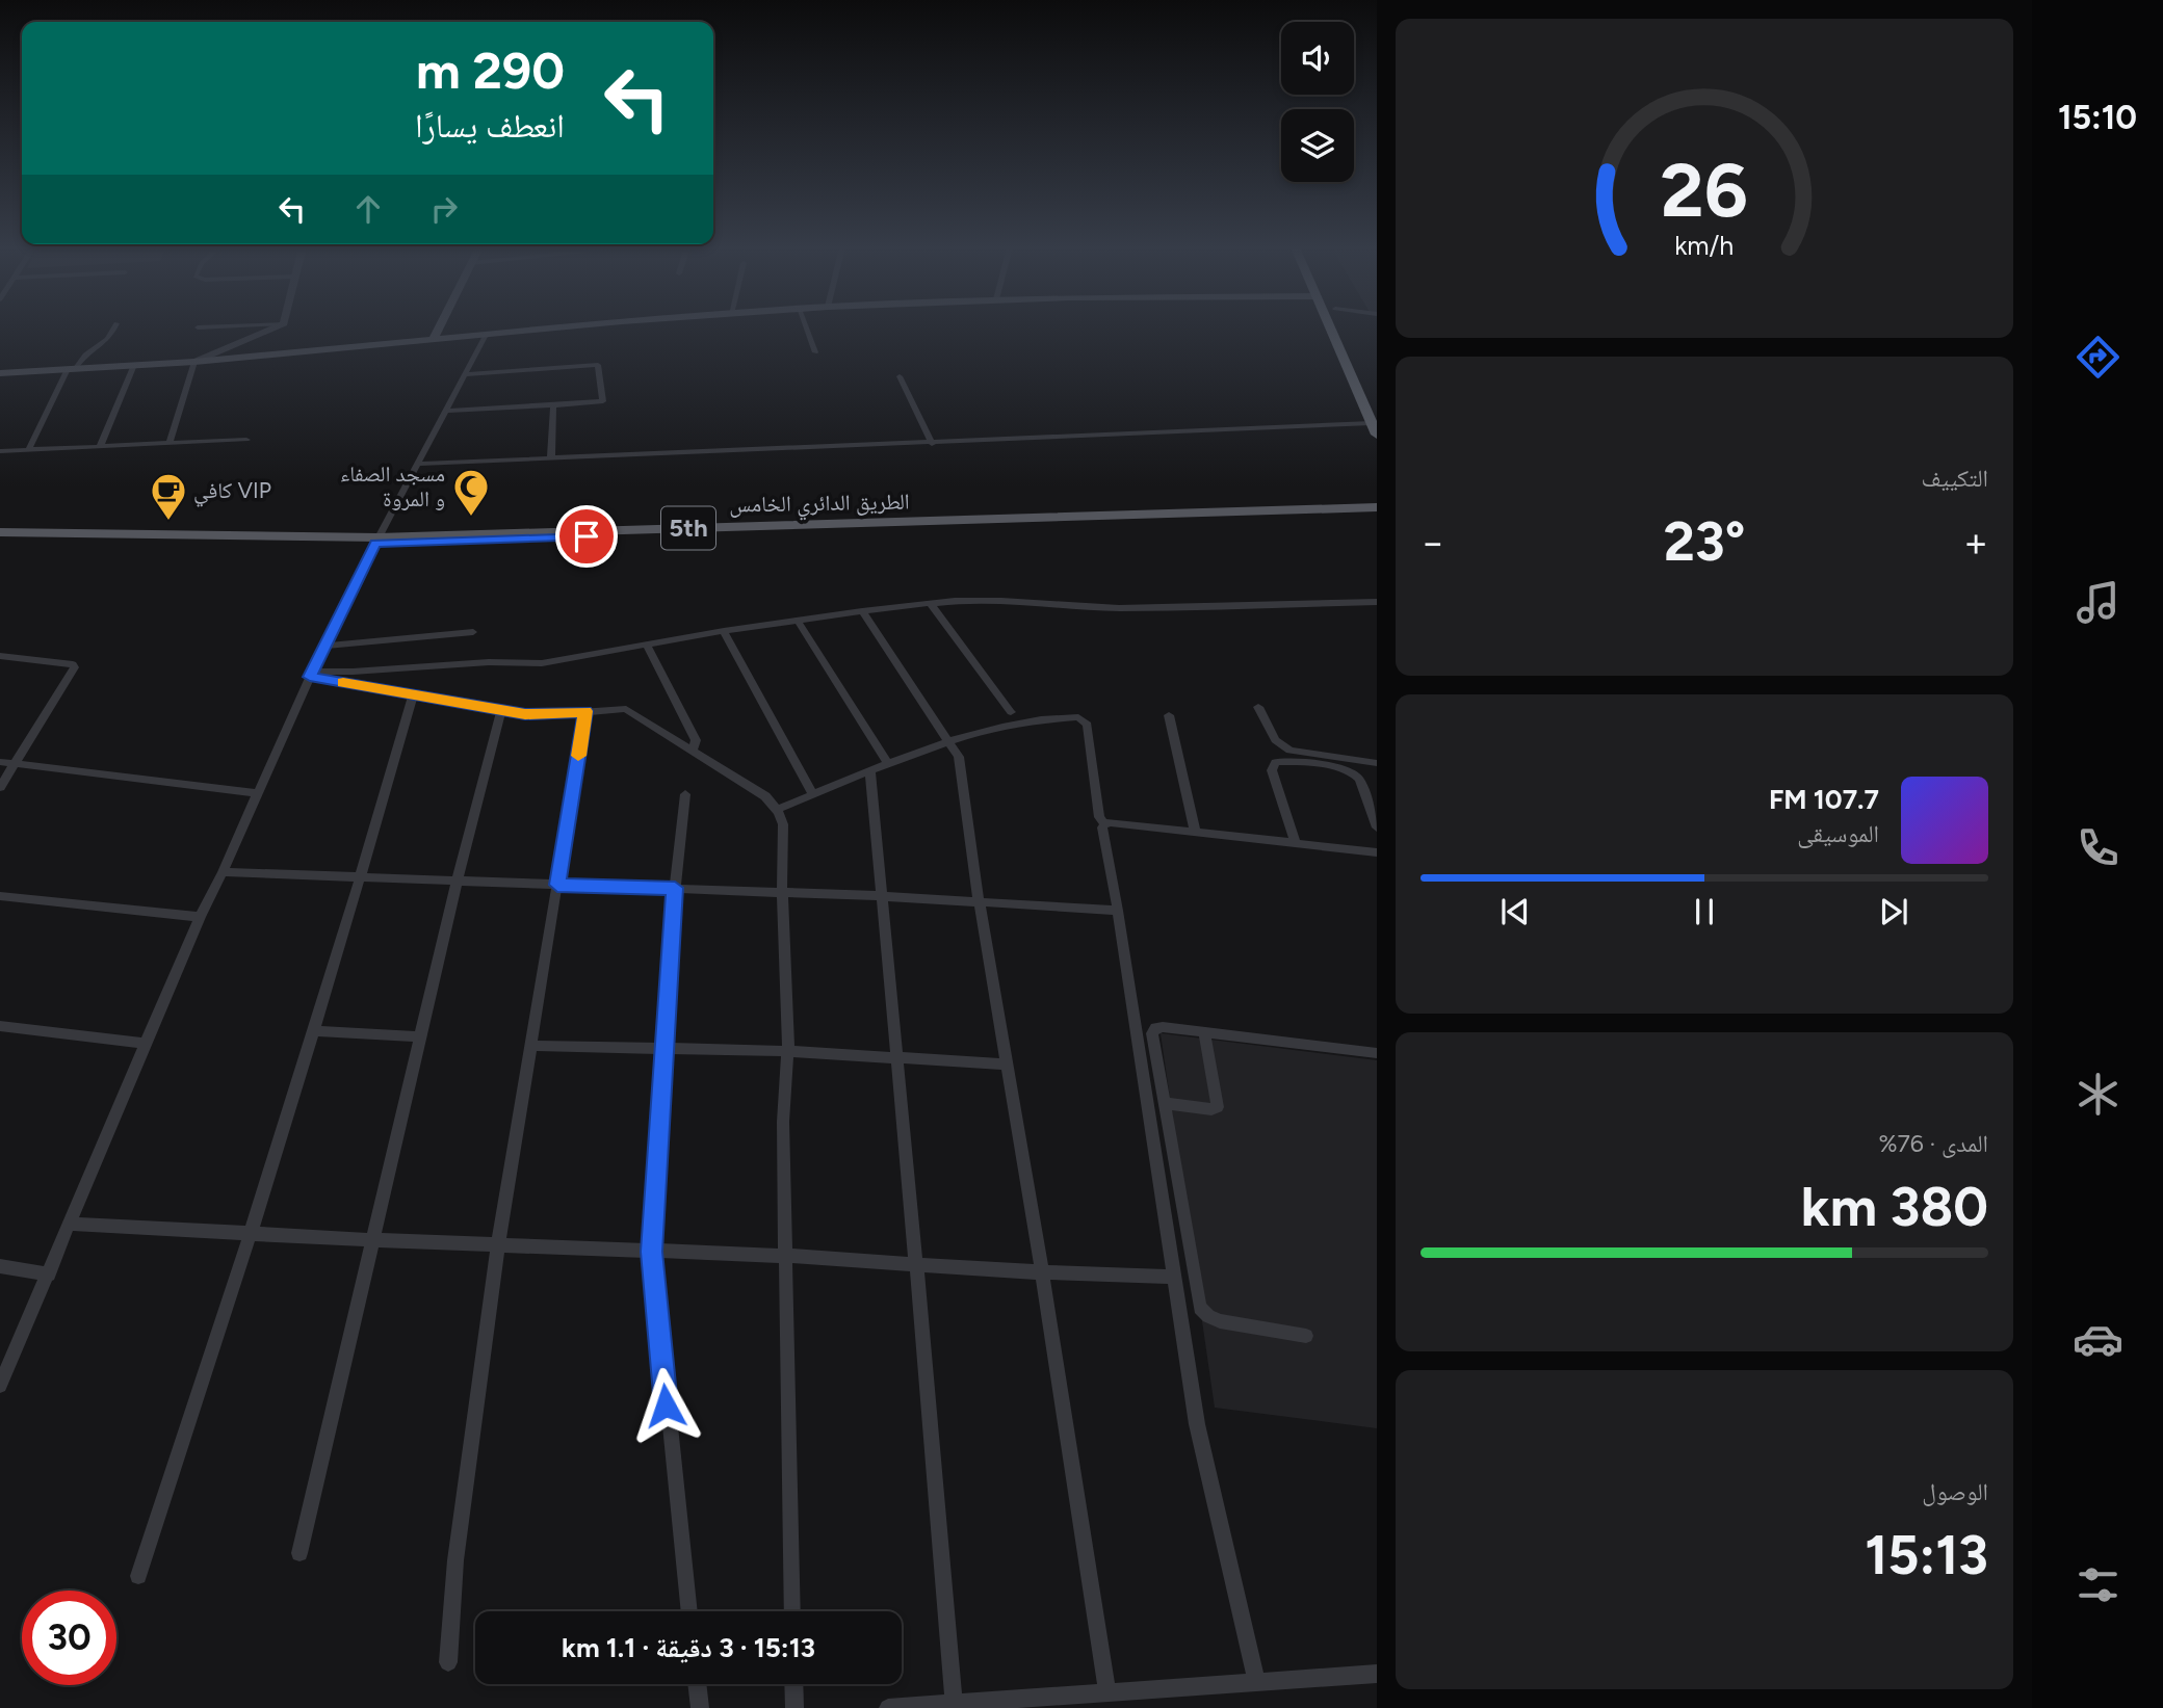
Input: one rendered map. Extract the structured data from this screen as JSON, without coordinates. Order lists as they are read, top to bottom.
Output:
{
  "streets": {
    "main road": ["الطريق الدائري الخامس", "5th"]
  },
  "places": {
    "mosque": ["مسجد الصفاء و المروة"],
    "cafe": ["كافي VIP"]
  },
  "page": {
    "tabs": "15:10",
    "turn": ["290 m", "انعطف يسارًا"],
    "tile": [
      "التكييف",
      ["المدى · 76%", "380 km"],
      ["الوصول", "15:13"]
    ],
    "heat": ["−", "23°", "+"],
    "song": ["107.7 FM", "الموسيقى"],
    "limit": "30",
    "trip": "15:13 · 3 دقيقة · 1.1 km",
    "gauge": ["26", "km/h"]
  }
}
